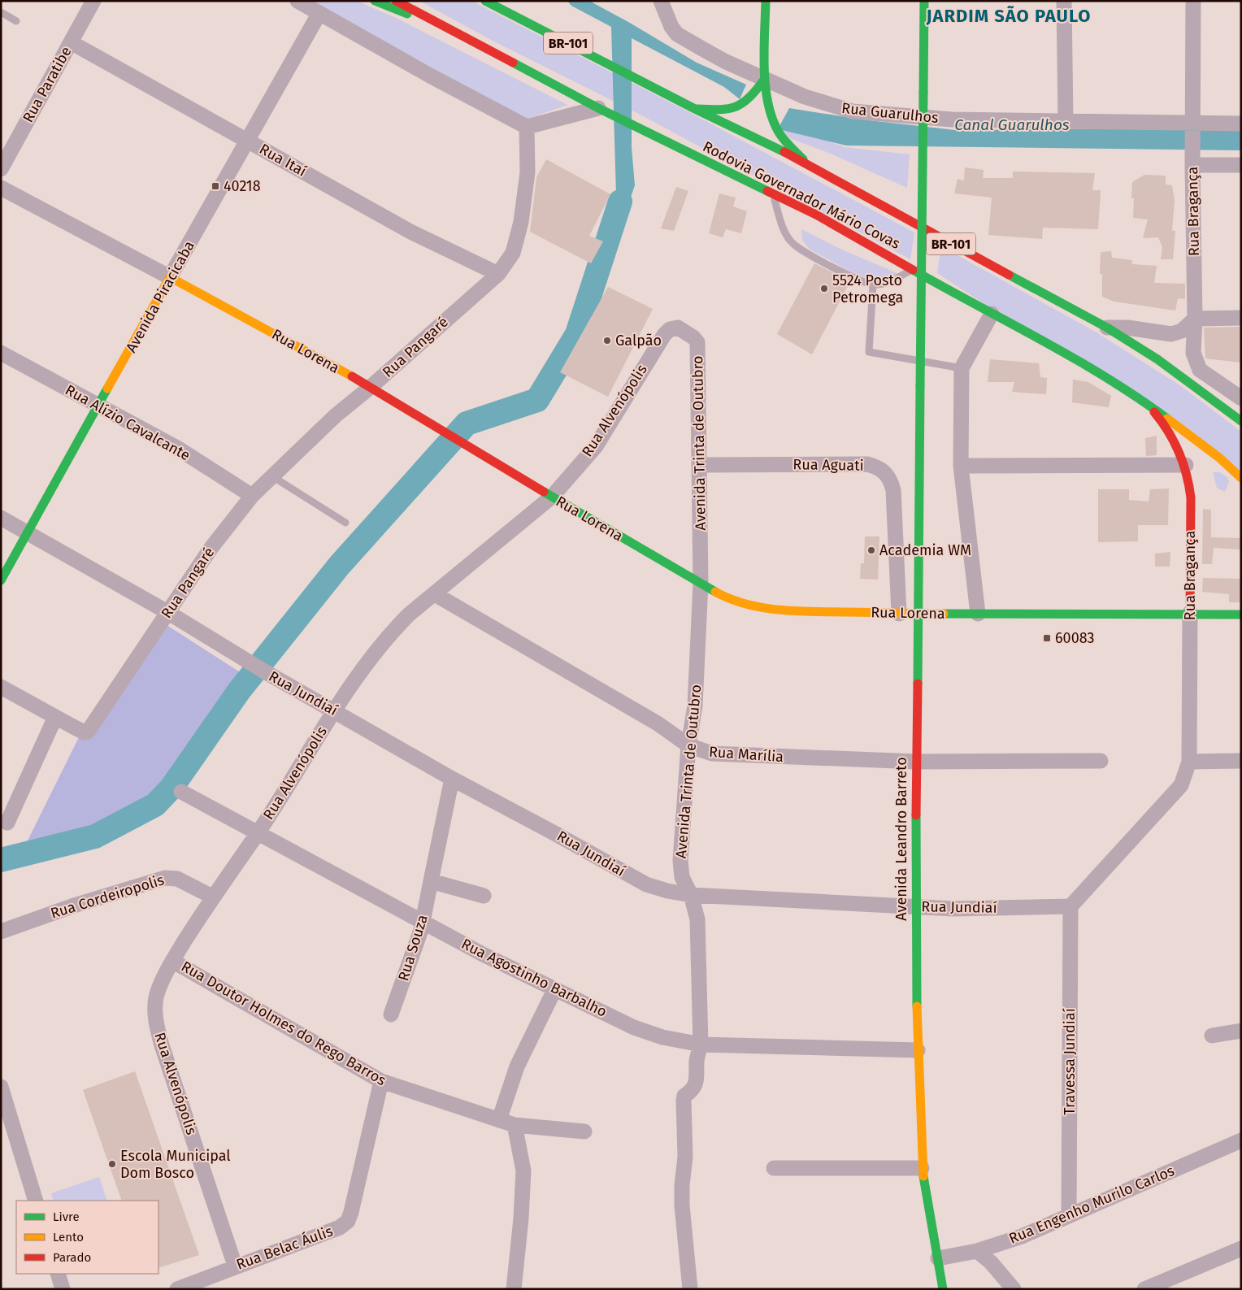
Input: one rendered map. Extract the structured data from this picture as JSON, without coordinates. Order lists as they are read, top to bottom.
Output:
{
  "streets": {
    "main road": [
      "BR-101",
      "Rodovia Governador Mário Covas",
      "Rua Bragança",
      "Avenida Piracicaba",
      "Rua Lorena",
      "Avenida Leandro Barreto"
    ],
    "street": [
      "Rua Paratibe",
      "Rua Guarulhos",
      "Rua Itaí",
      "Rua Pangaré",
      "Rua Alvenópolis",
      "Rua Alízio Cavalcante",
      "Avenida Trinta de Outubro",
      "Rua Aguati",
      "Rua Jundiaí",
      "Rua Marília",
      "Rua Cordeiropolis",
      "Rua Souza",
      "Rua Agostinho Barbalho",
      "Rua Doutor Holmes do Rego Barros",
      "Travessa Jundiaí",
      "Rua Engenho Murilo Carlos",
      "Rua Belac Áulis"
    ]
  },
  "crossings": [
    ["Rua Paratibe", "Rua Itaí"],
    ["Rua Guarulhos", "Rua Bragança"],
    ["Rua Itaí", "Avenida Piracicaba"],
    ["Rua Itaí", "Rua Pangaré"],
    ["Rodovia Governador Mário Covas", "Rua Bragança"],
    ["Rua Bragança", "Rua Lorena"],
    ["Avenida Piracicaba", "Rua Lorena"],
    ["Avenida Piracicaba", "Rua Alízio Cavalcante"],
    ["Avenida Piracicaba", "Rua Jundiaí"],
    ["Rua Pangaré", "Rua Lorena"],
    ["Rua Pangaré", "Rua Alízio Cavalcante"],
    ["Rua Pangaré", "Rua Jundiaí"],
    ["Rua Lorena", "Rua Alvenópolis"],
    ["Rua Lorena", "Avenida Trinta de Outubro"],
    ["Rua Lorena", "Rua Aguati"],
    ["Rua Lorena", "Avenida Leandro Barreto"],
    ["Rua Alvenópolis", "Avenida Trinta de Outubro"],
    ["Rua Alvenópolis", "Rua Jundiaí"],
    ["Rua Alvenópolis", "Rua Marília"],
    ["Rua Alvenópolis", "Rua Cordeiropolis"],
    ["Rua Alvenópolis", "Rua Agostinho Barbalho"],
    ["Rua Alvenópolis", "Rua Doutor Holmes do Rego Barros"],
    ["Rua Alvenópolis", "Rua Belac Áulis"],
    ["Avenida Trinta de Outubro", "Rua Aguati"],
    ["Avenida Trinta de Outubro", "Rua Jundiaí"],
    ["Avenida Trinta de Outubro", "Rua Marília"],
    ["Avenida Trinta de Outubro", "Rua Agostinho Barbalho"],
    ["Rua Jundiaí", "Avenida Leandro Barreto"],
    ["Rua Jundiaí", "Rua Souza"],
    ["Rua Jundiaí", "Travessa Jundiaí"],
    ["Rua Marília", "Avenida Leandro Barreto"],
    ["Avenida Leandro Barreto", "Rua Agostinho Barbalho"],
    ["Avenida Leandro Barreto", "Rua Engenho Murilo Carlos"],
    ["Rua Souza", "Rua Agostinho Barbalho"],
    ["Rua Doutor Holmes do Rego Barros", "Rua Belac Áulis"],
    ["Travessa Jundiaí", "Rua Engenho Murilo Carlos"]
  ],
  "districts": ["JARDIM SÃO PAULO"],
  "water": ["Canal Guarulhos"],
  "places": {
    "transit": ["40218", "60083"],
    "other": [
      "5524 Posto Petromega",
      "Galpão",
      "Academia WM",
      "Escola Municipal Dom Bosco"
    ]
  },
  "legend": ["Livre", "Lento", "Parado"]
}
